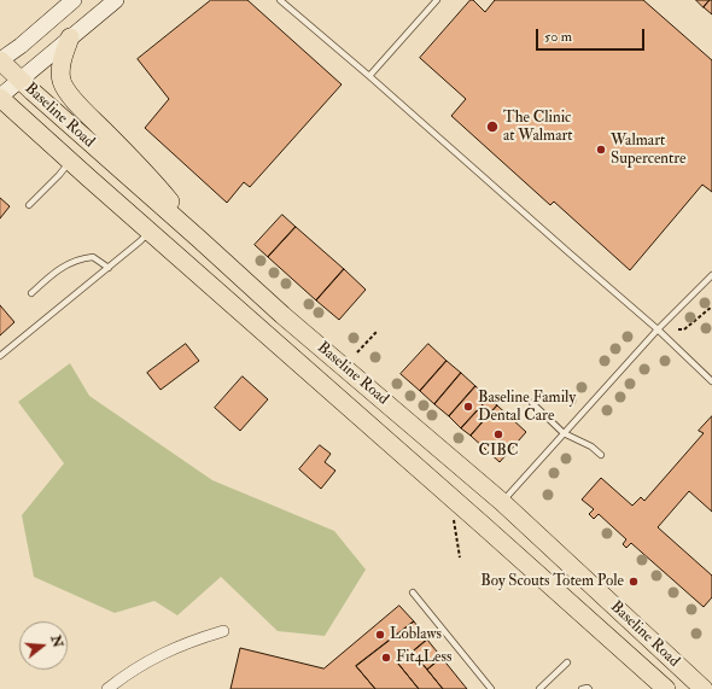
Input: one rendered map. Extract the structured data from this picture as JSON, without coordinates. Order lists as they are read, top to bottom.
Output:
{
  "streets": {
    "main road": ["Baseline Road"]
  },
  "places": [
    "The Clinic at Walmart",
    "Walmart Supercentre",
    "Baseline Family Dental Care",
    "CIBC",
    "Boy Scouts Totem Pole",
    "Loblaws",
    "Fit4Less"
  ],
  "scale_bar": "50 m",
  "north": "right"
}
